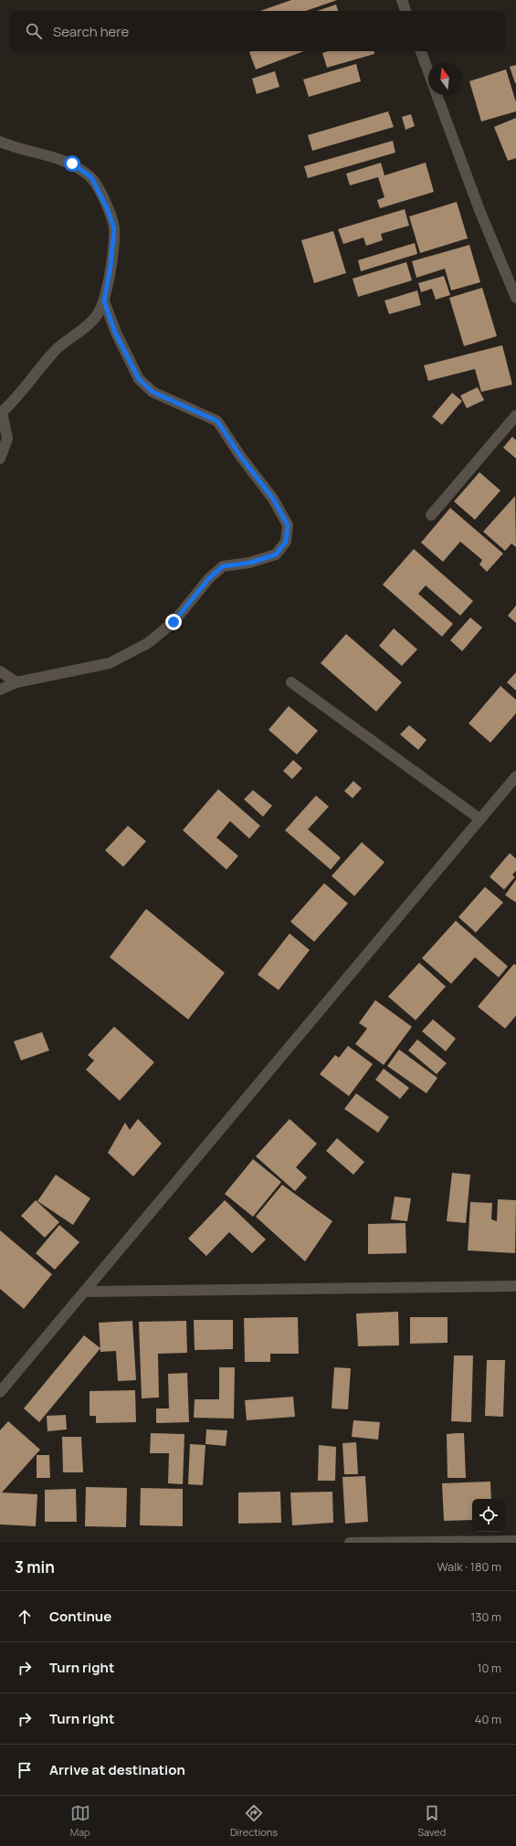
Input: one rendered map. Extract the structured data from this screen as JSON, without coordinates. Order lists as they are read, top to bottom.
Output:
{
  "north": "top",
  "page": {
    "search": "Search here",
    "heading": ["3 min", "Walk · 180 m"],
    "list": [
      ["Continue", "130 m"],
      ["Turn right", "10 m"],
      ["Turn right", "40 m"],
      "Arrive at destination"
    ],
    "nav": ["Map", "Directions", "Saved"]
  }
}
